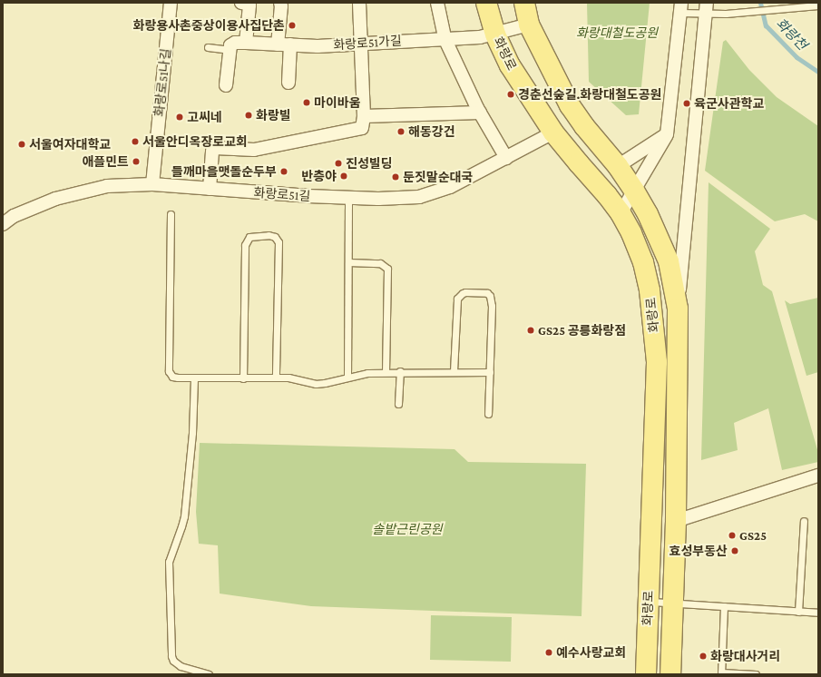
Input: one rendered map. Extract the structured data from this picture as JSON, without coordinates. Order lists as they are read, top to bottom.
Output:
{
  "streets": {
    "main road": ["화랑로"],
    "street": ["화랑로51가길", "화랑로51나길", "화랑로51길"]
  },
  "crossings": [
    ["화랑로51가길", "화랑로"],
    ["화랑로", "화랑로51길"],
    ["화랑로51나길", "화랑로51길"]
  ],
  "water": ["화랑천"],
  "parks": ["화랑대철도공원", "솔밭근린공원"],
  "places": [
    "화랑용사촌중상이용사집단촌",
    "경춘선숲길.화랑대철도공원",
    "마이바움",
    "육군사관학교",
    "화랑빌",
    "고씨네",
    "해동강건",
    "서울안디옥장로교회",
    "서울여자대학교",
    "애플민트",
    "진성빌딩",
    "들깨마을맷돌순두부",
    "반층야",
    "둔짓말순대국",
    "GS25 공릉화랑점",
    "GS25",
    "효성부동산",
    "예수사랑교회",
    "화랑대사거리"
  ]
}
